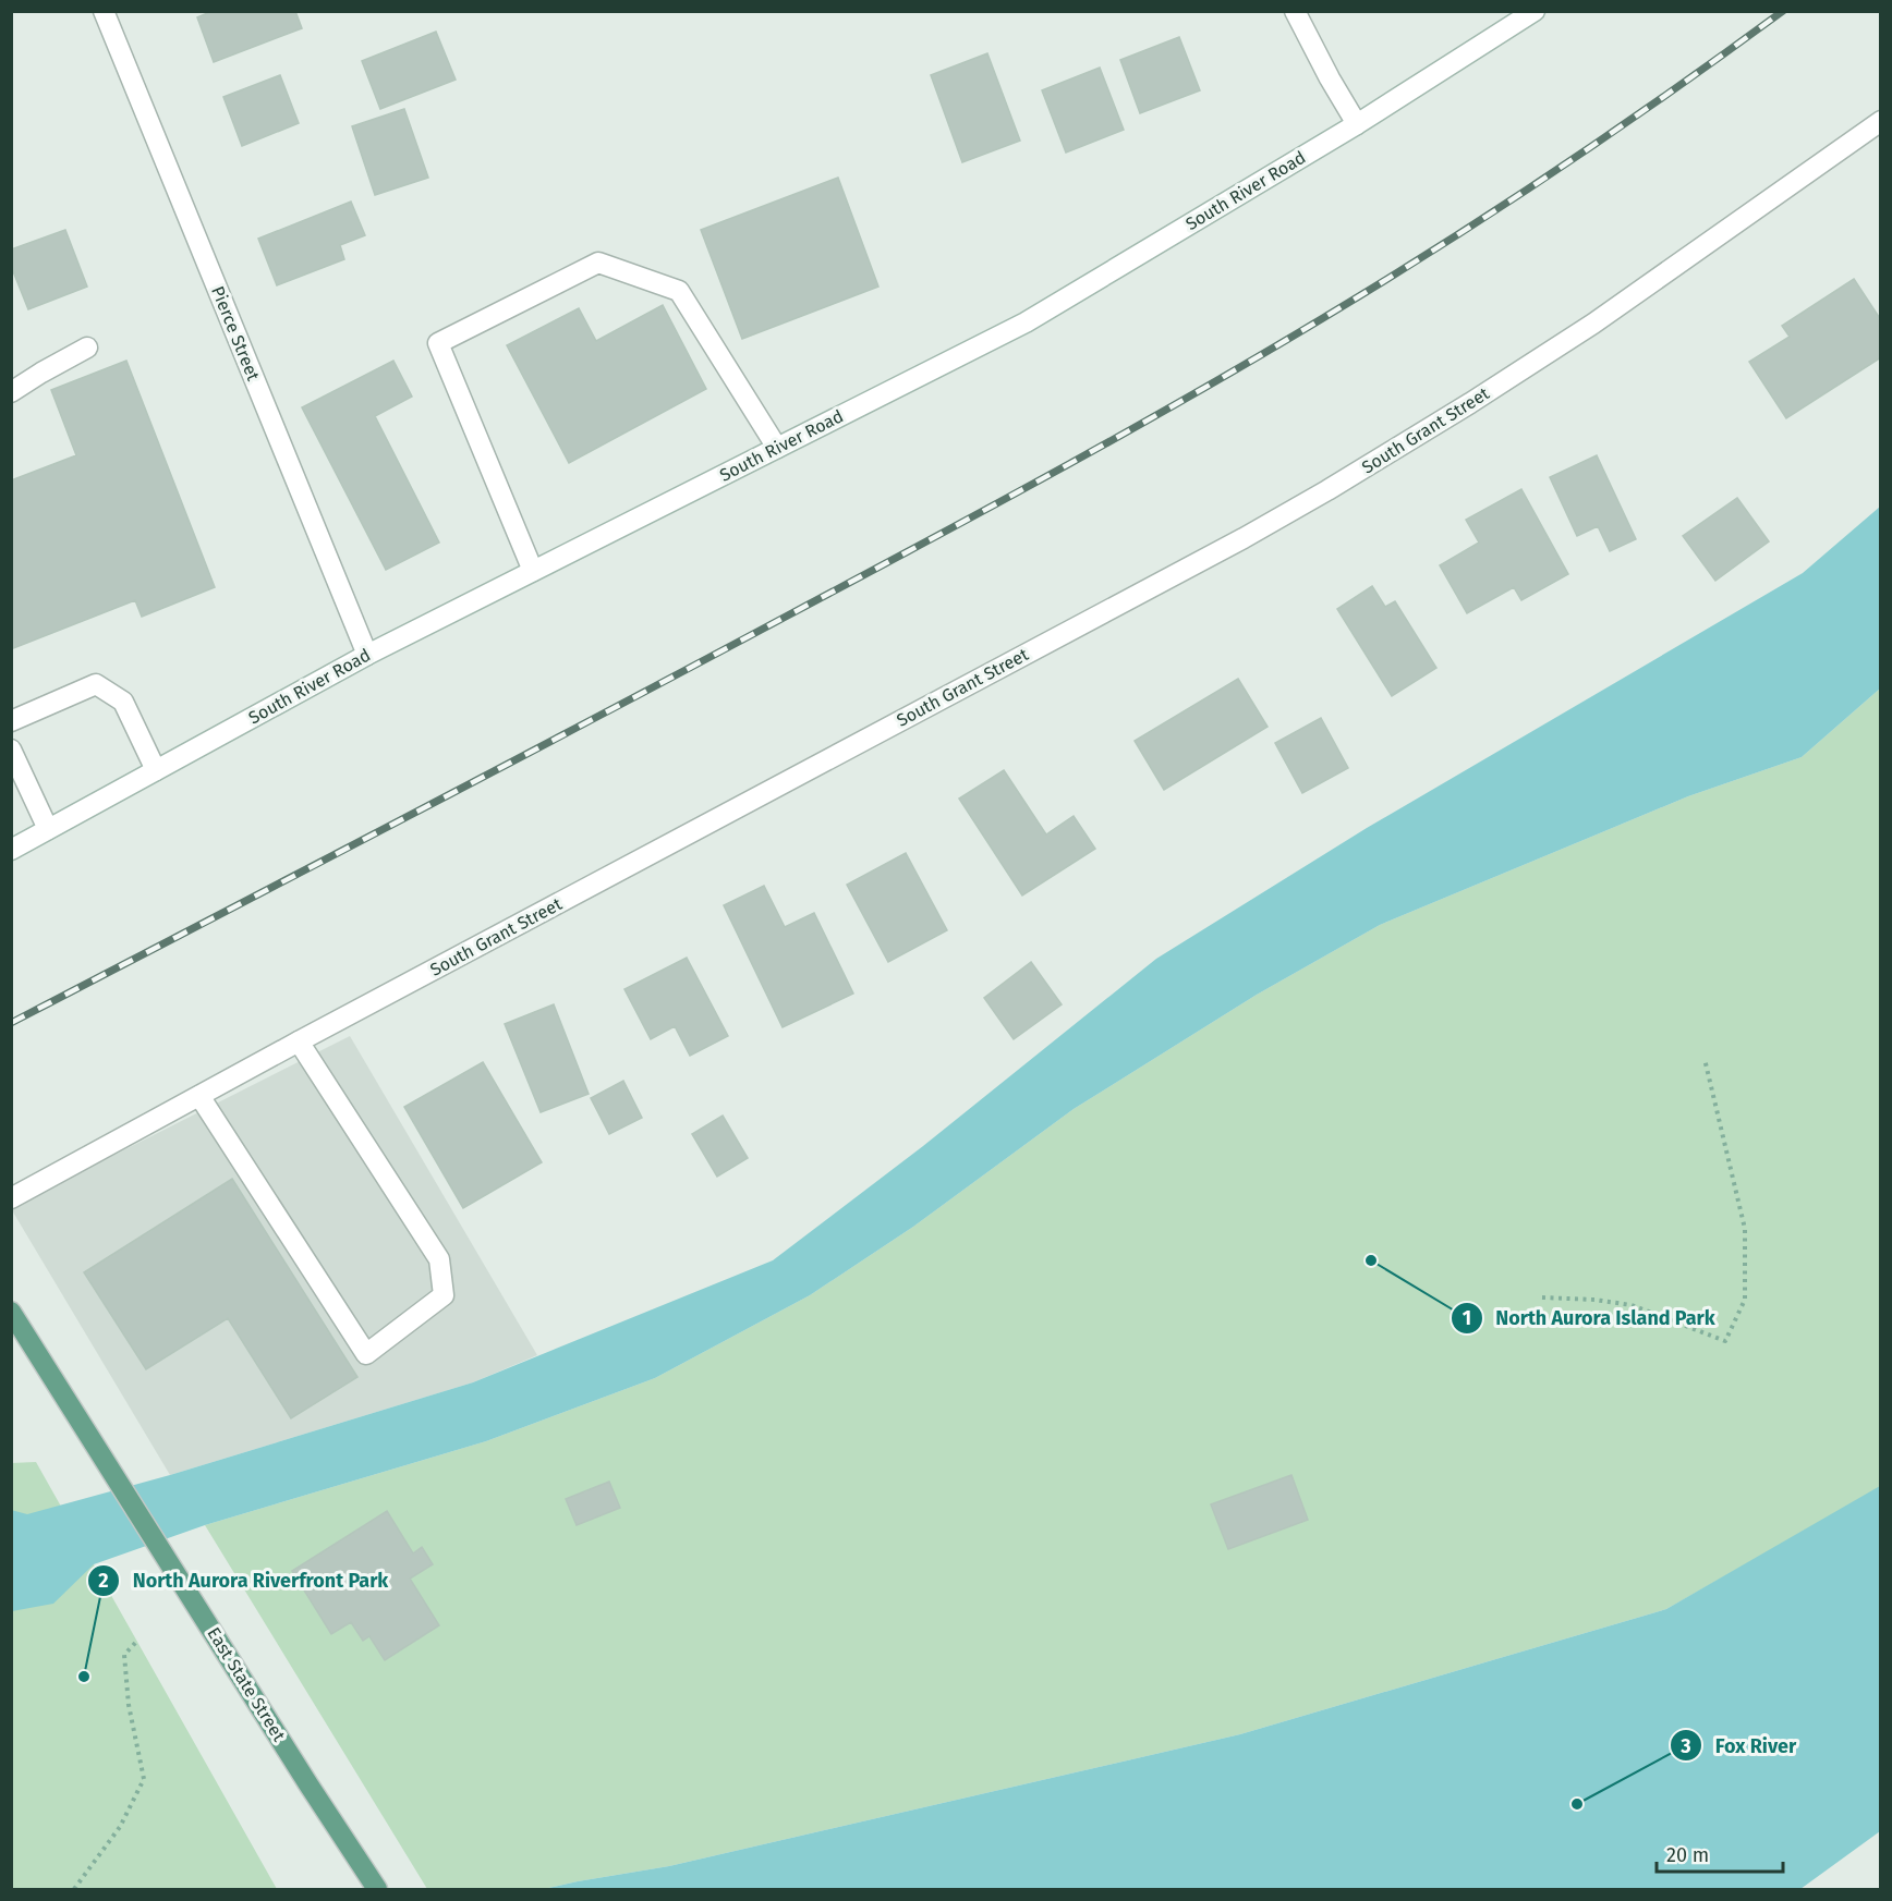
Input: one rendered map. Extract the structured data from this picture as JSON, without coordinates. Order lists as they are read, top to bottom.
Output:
{
  "streets": {
    "main road": ["East State Street"],
    "street": ["South River Road", "Pierce Street", "South Grant Street"]
  },
  "crossings": [
    ["South River Road", "Pierce Street"]
  ],
  "places": ["North Aurora Island Park", "North Aurora Riverfront Park", "Fox River"],
  "scale_bar": "20 m"
}
